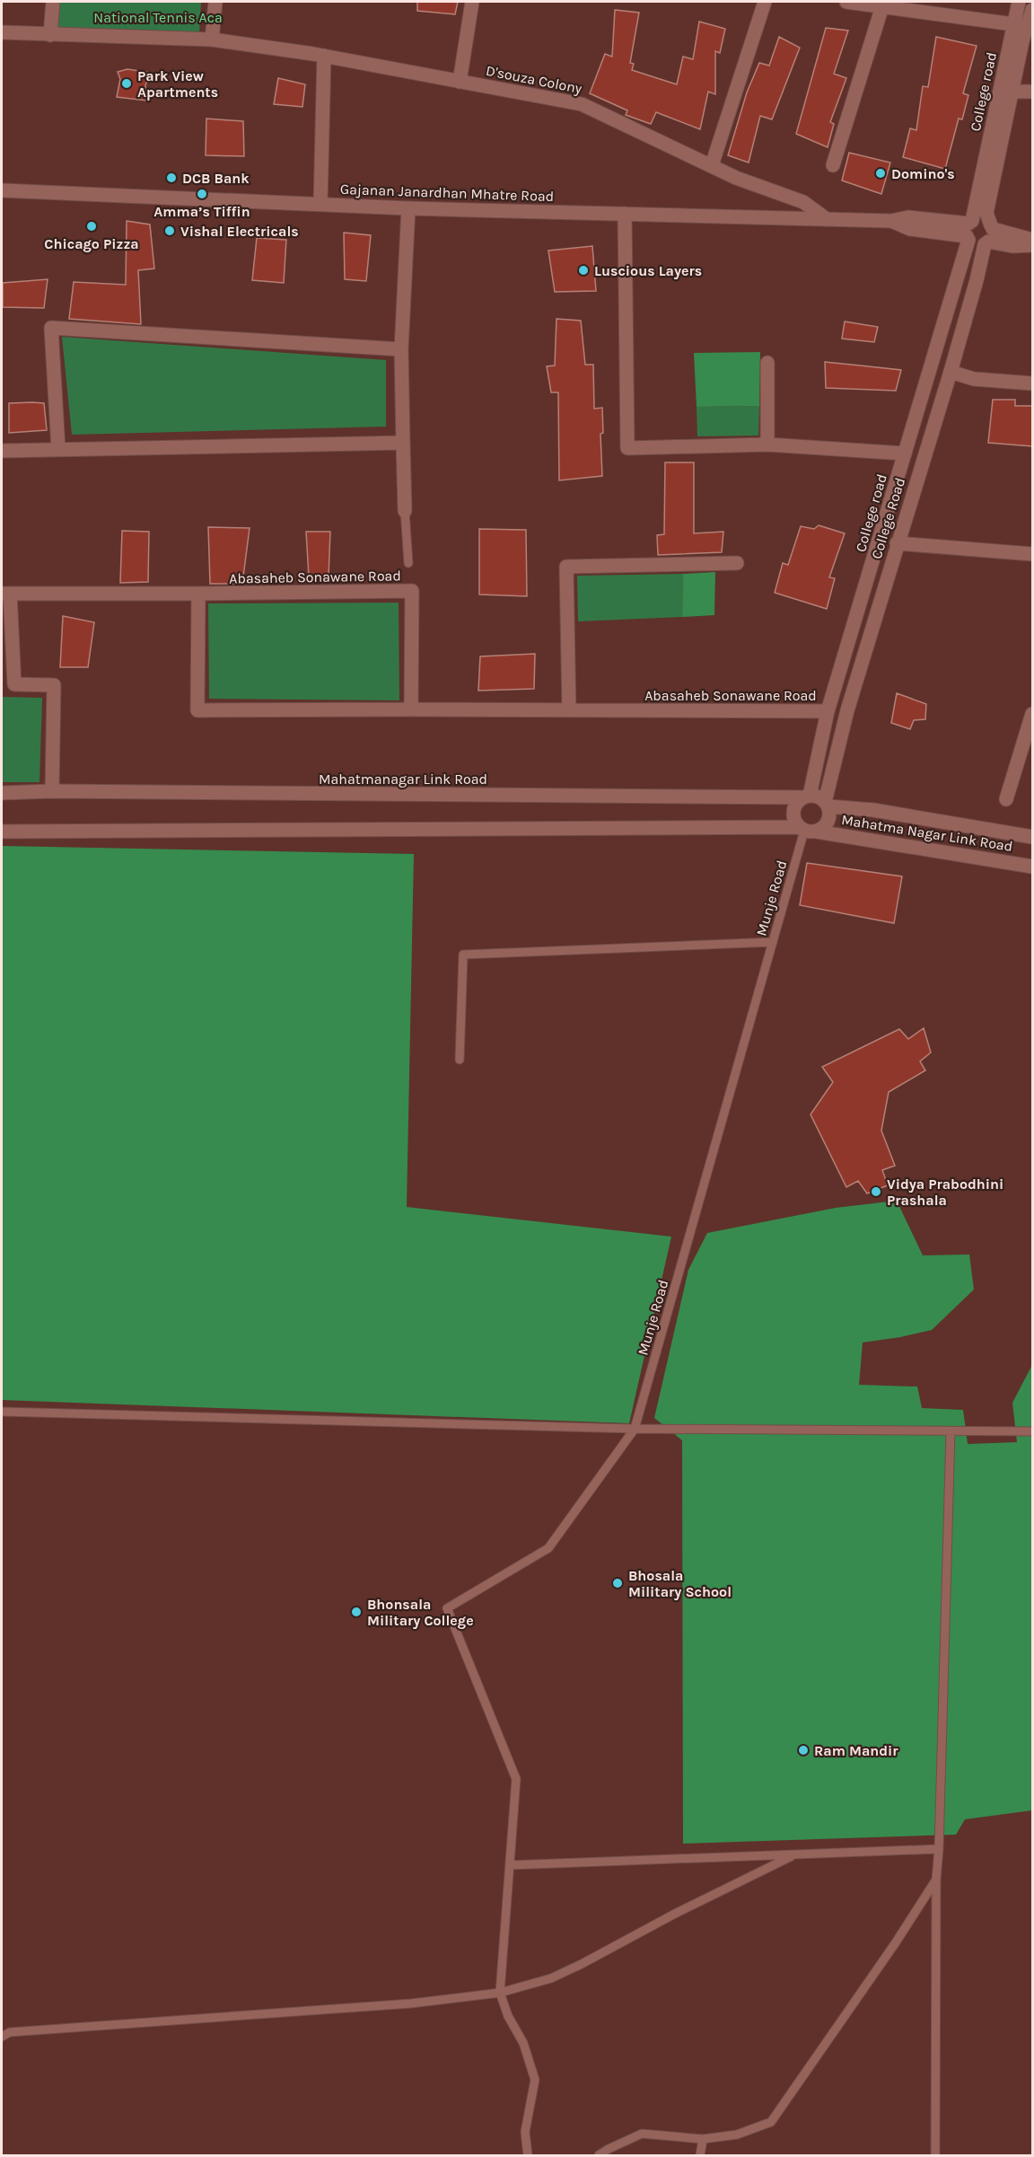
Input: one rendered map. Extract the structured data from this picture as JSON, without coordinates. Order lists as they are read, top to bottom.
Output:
{
  "streets": {
    "street": [
      "D'souza Colony",
      "College road",
      "Gajanan Janardhan Mhatre Road",
      "College Road",
      "Abasaheb Sonawane Road",
      "Mahatmanagar Link Road",
      "Mahatma Nagar Link Road"
    ],
    "lane": ["Munje Road"]
  },
  "crossings": [
    ["D'souza Colony", "Gajanan Janardhan Mhatre Road"],
    ["College road", "Gajanan Janardhan Mhatre Road"],
    ["College road", "College Road"],
    ["College road", "Abasaheb Sonawane Road"],
    ["College road", "Mahatmanagar Link Road"],
    ["College road", "Mahatma Nagar Link Road"],
    ["College road", "Munje Road"],
    ["College Road", "Mahatmanagar Link Road"],
    ["College Road", "Mahatma Nagar Link Road"],
    ["College Road", "Munje Road"],
    ["Abasaheb Sonawane Road", "Mahatmanagar Link Road"],
    ["Mahatmanagar Link Road", "Mahatma Nagar Link Road"],
    ["Mahatmanagar Link Road", "Munje Road"],
    ["Mahatma Nagar Link Road", "Munje Road"]
  ],
  "parks": ["National Tennis Aca"],
  "places": [
    "Park View Apartments",
    "Domino's",
    "DCB Bank",
    "Amma’s Tiffin",
    "Chicago Pizza",
    "Vishal Electricals",
    "Luscious Layers",
    "Vidya Prabodhini Prashala",
    "Bhosala Military School",
    "Bhonsala Military College",
    "Ram Mandir"
  ]
}
